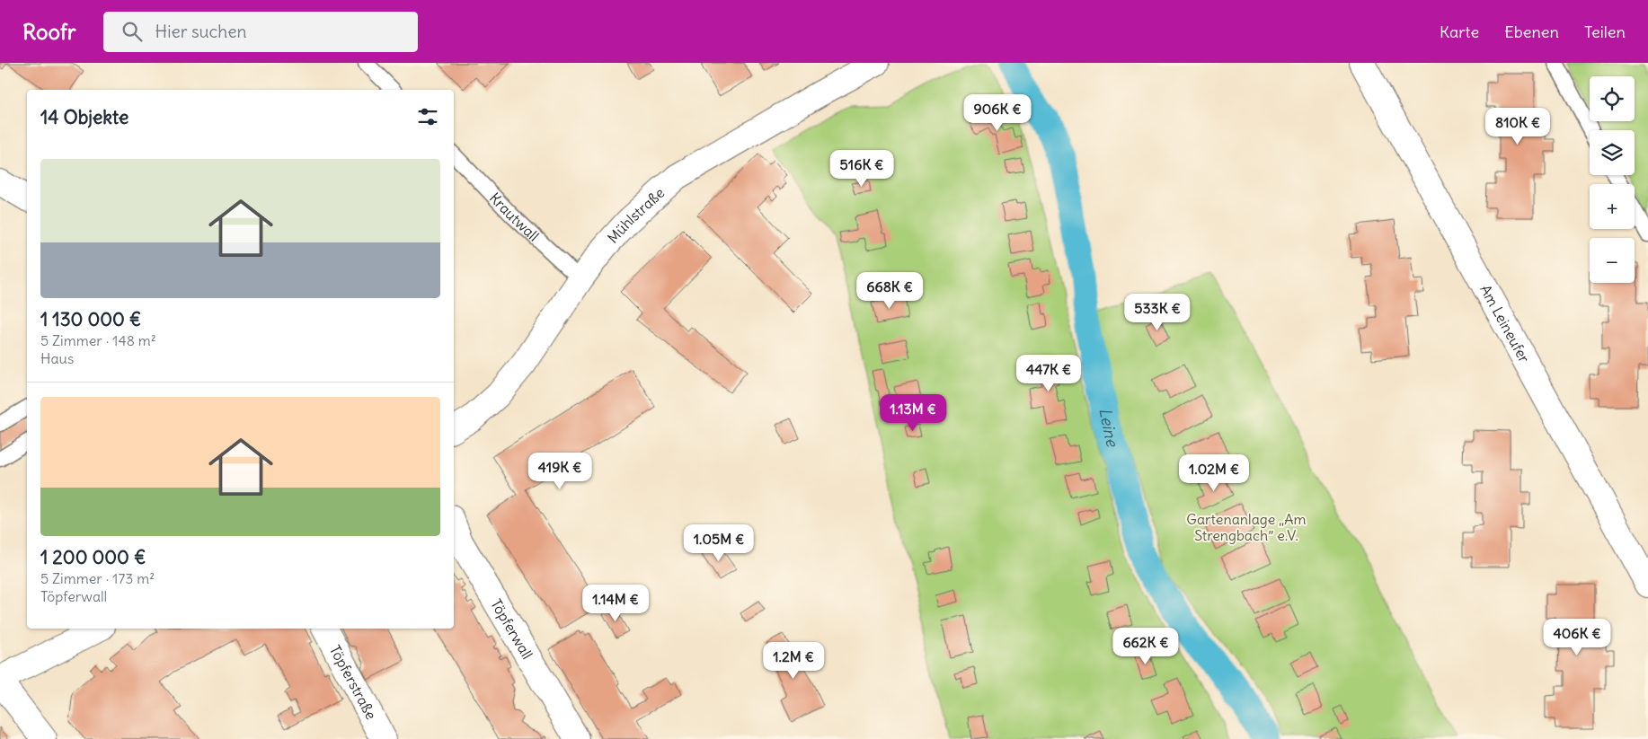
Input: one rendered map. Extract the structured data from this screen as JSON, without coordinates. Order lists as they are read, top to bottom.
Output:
{
  "streets": {
    "street": [
      "Mühlstraße",
      "Am Leineufer",
      "Töpferwall",
      "Töpferstraße"
    ],
    "lane": ["Krautwall"]
  },
  "crossings": [
    ["Mühlstraße", "Krautwall"]
  ],
  "water": ["Leine"],
  "parks": ["Gartenanlage „Am Strengbach” e.V."],
  "page": {
    "header": "Roofr",
    "search": "Hier suchen",
    "nav": ["Karte", "Ebenen", "Teilen"],
    "map_buttons": ["+", "−"],
    "heading": "14 Objekte",
    "price": [
      "906K €",
      "810K €",
      "516K €",
      "668K €",
      "533K €",
      "447K €",
      "1.13M €",
      "419K €",
      "1.02M €",
      "1.05M €",
      "1.14M €",
      "406K €",
      "662K €",
      "1.2M €"
    ],
    "list": [
      {
        "name": "1 130 000 €",
        "note": "5 Zimmer · 148 m² · Haus"
      },
      {
        "name": "1 200 000 €",
        "note": "5 Zimmer · 173 m² · Töpferwall"
      }
    ]
  }
}
